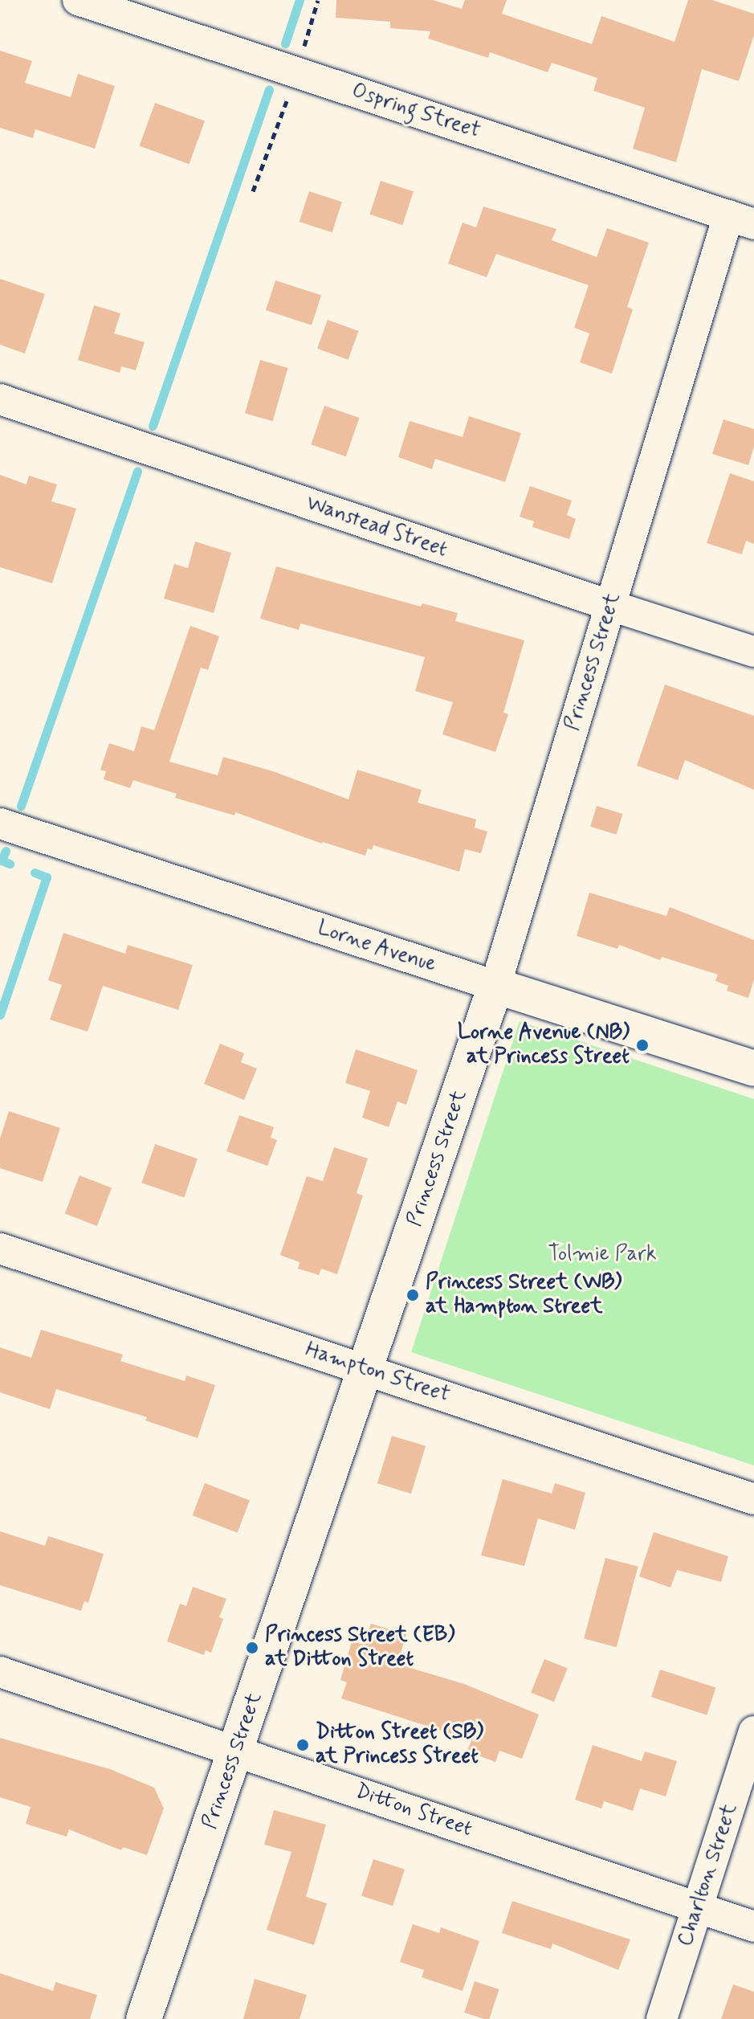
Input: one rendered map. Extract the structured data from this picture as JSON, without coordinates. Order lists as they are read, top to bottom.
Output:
{
  "streets": {
    "street": [
      "Ospring Street",
      "Wanstead Street",
      "Princess Street",
      "Lorne Avenue",
      "Hampton Street",
      "Ditton Street",
      "Charlton Street"
    ]
  },
  "crossings": [
    ["Ospring Street", "Princess Street"],
    ["Wanstead Street", "Princess Street"],
    ["Princess Street", "Lorne Avenue"],
    ["Princess Street", "Hampton Street"],
    ["Princess Street", "Ditton Street"],
    ["Ditton Street", "Charlton Street"]
  ],
  "parks": ["Tolmie Park"],
  "places": [
    "Lorne Avenue (NB) at Princess Street",
    "Princess Street (WB) at Hampton Street",
    "Princess Street (EB) at Ditton Street",
    "Ditton Street (SB) at Princess Street"
  ]
}
